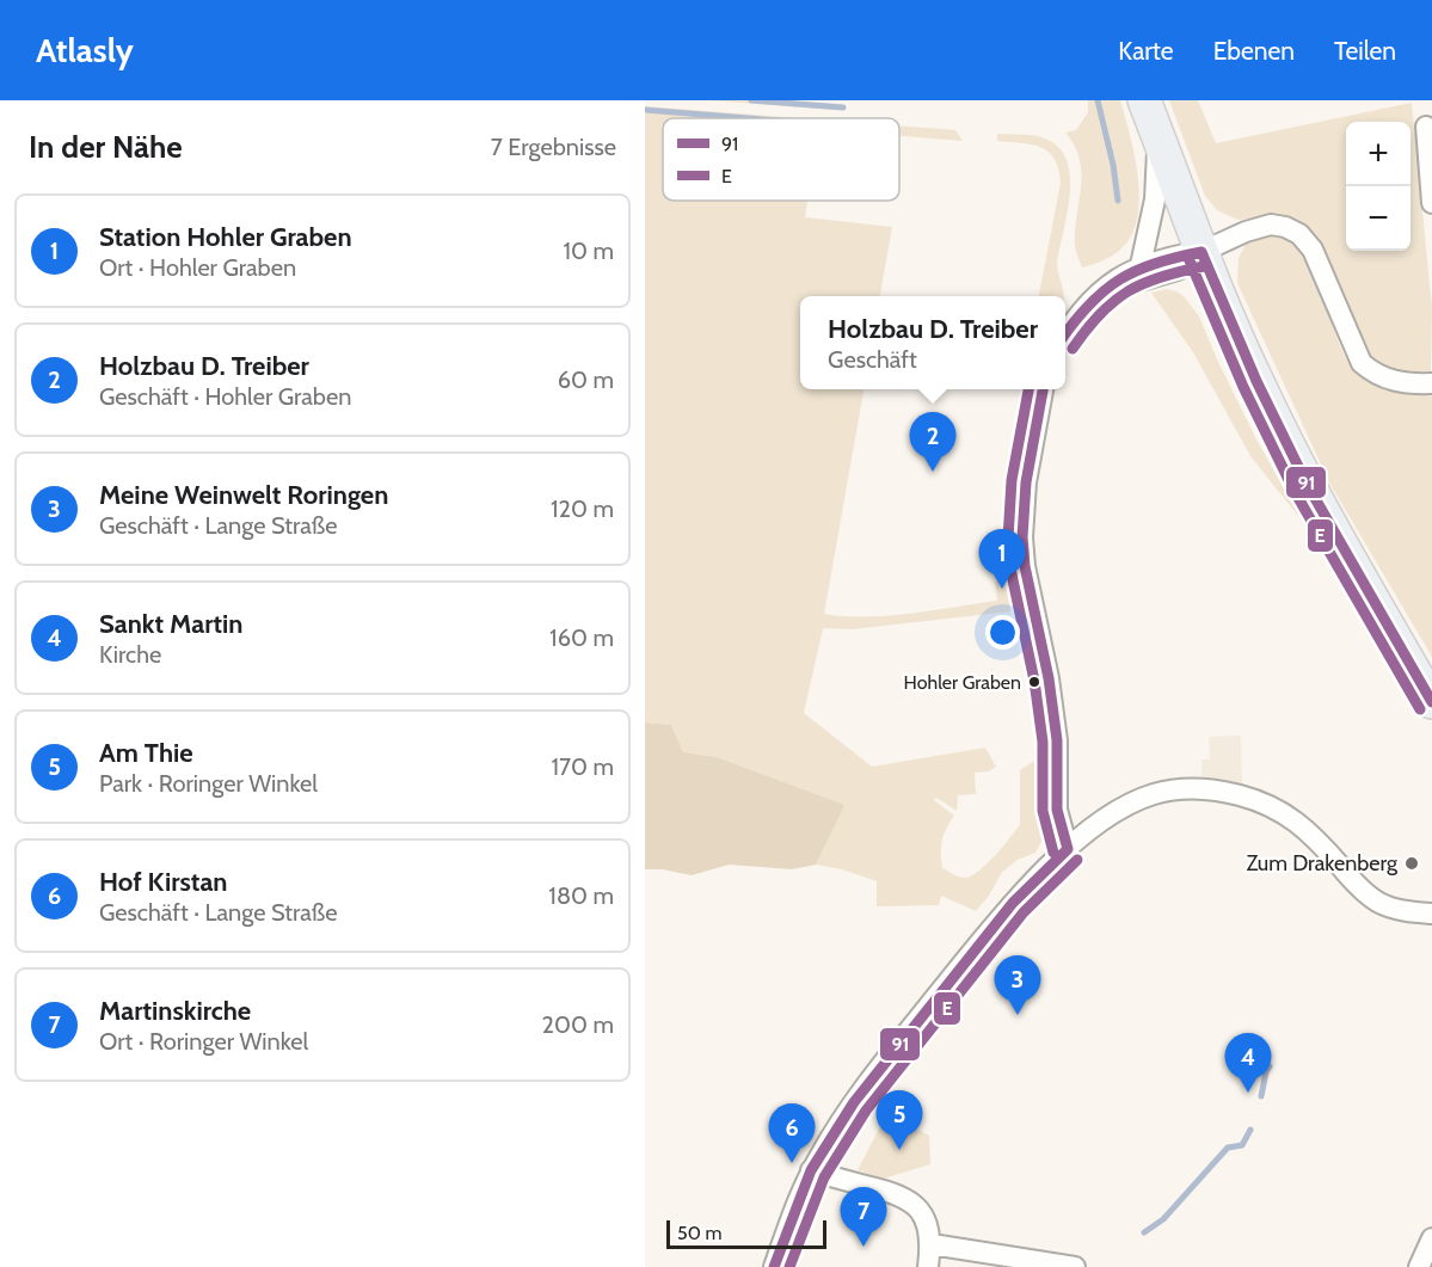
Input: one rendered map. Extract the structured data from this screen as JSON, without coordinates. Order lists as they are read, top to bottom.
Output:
{
  "places": ["Hohler Graben", "Zum Drakenberg"],
  "lines": ["transit line 91", "transit line E"],
  "legend": ["91", "E"],
  "scale_bar": "50 m",
  "page": {
    "header": "Atlasly",
    "nav": ["Karte", "Ebenen", "Teilen"],
    "heading": ["In der Nähe", "7 Ergebnisse"],
    "map_buttons": ["+", "−"],
    "list": [
      {
        "mark": "1",
        "name": "Station Hohler Graben",
        "note": "Ort · Hohler Graben",
        "value": "10 m"
      },
      {
        "mark": "2",
        "name": "Holzbau D. Treiber",
        "note": "Geschäft · Hohler Graben",
        "value": "60 m"
      },
      {
        "mark": "3",
        "name": "Meine Weinwelt Roringen",
        "note": "Geschäft · Lange Straße",
        "value": "120 m"
      },
      {
        "mark": "4",
        "name": "Sankt Martin",
        "note": "Kirche",
        "value": "160 m"
      },
      {
        "mark": "5",
        "name": "Am Thie",
        "note": "Park · Roringer Winkel",
        "value": "170 m"
      },
      {
        "mark": "6",
        "name": "Hof Kirstan",
        "note": "Geschäft · Lange Straße",
        "value": "180 m"
      },
      {
        "mark": "7",
        "name": "Martinskirche",
        "note": "Ort · Roringer Winkel",
        "value": "200 m"
      }
    ],
    "popup": ["Holzbau D. Treiber", "Geschäft"],
    "pins": [
      "2",
      "1",
      "3",
      "4",
      "5",
      "6",
      "7"
    ],
    "scale": "50 m"
  }
}
